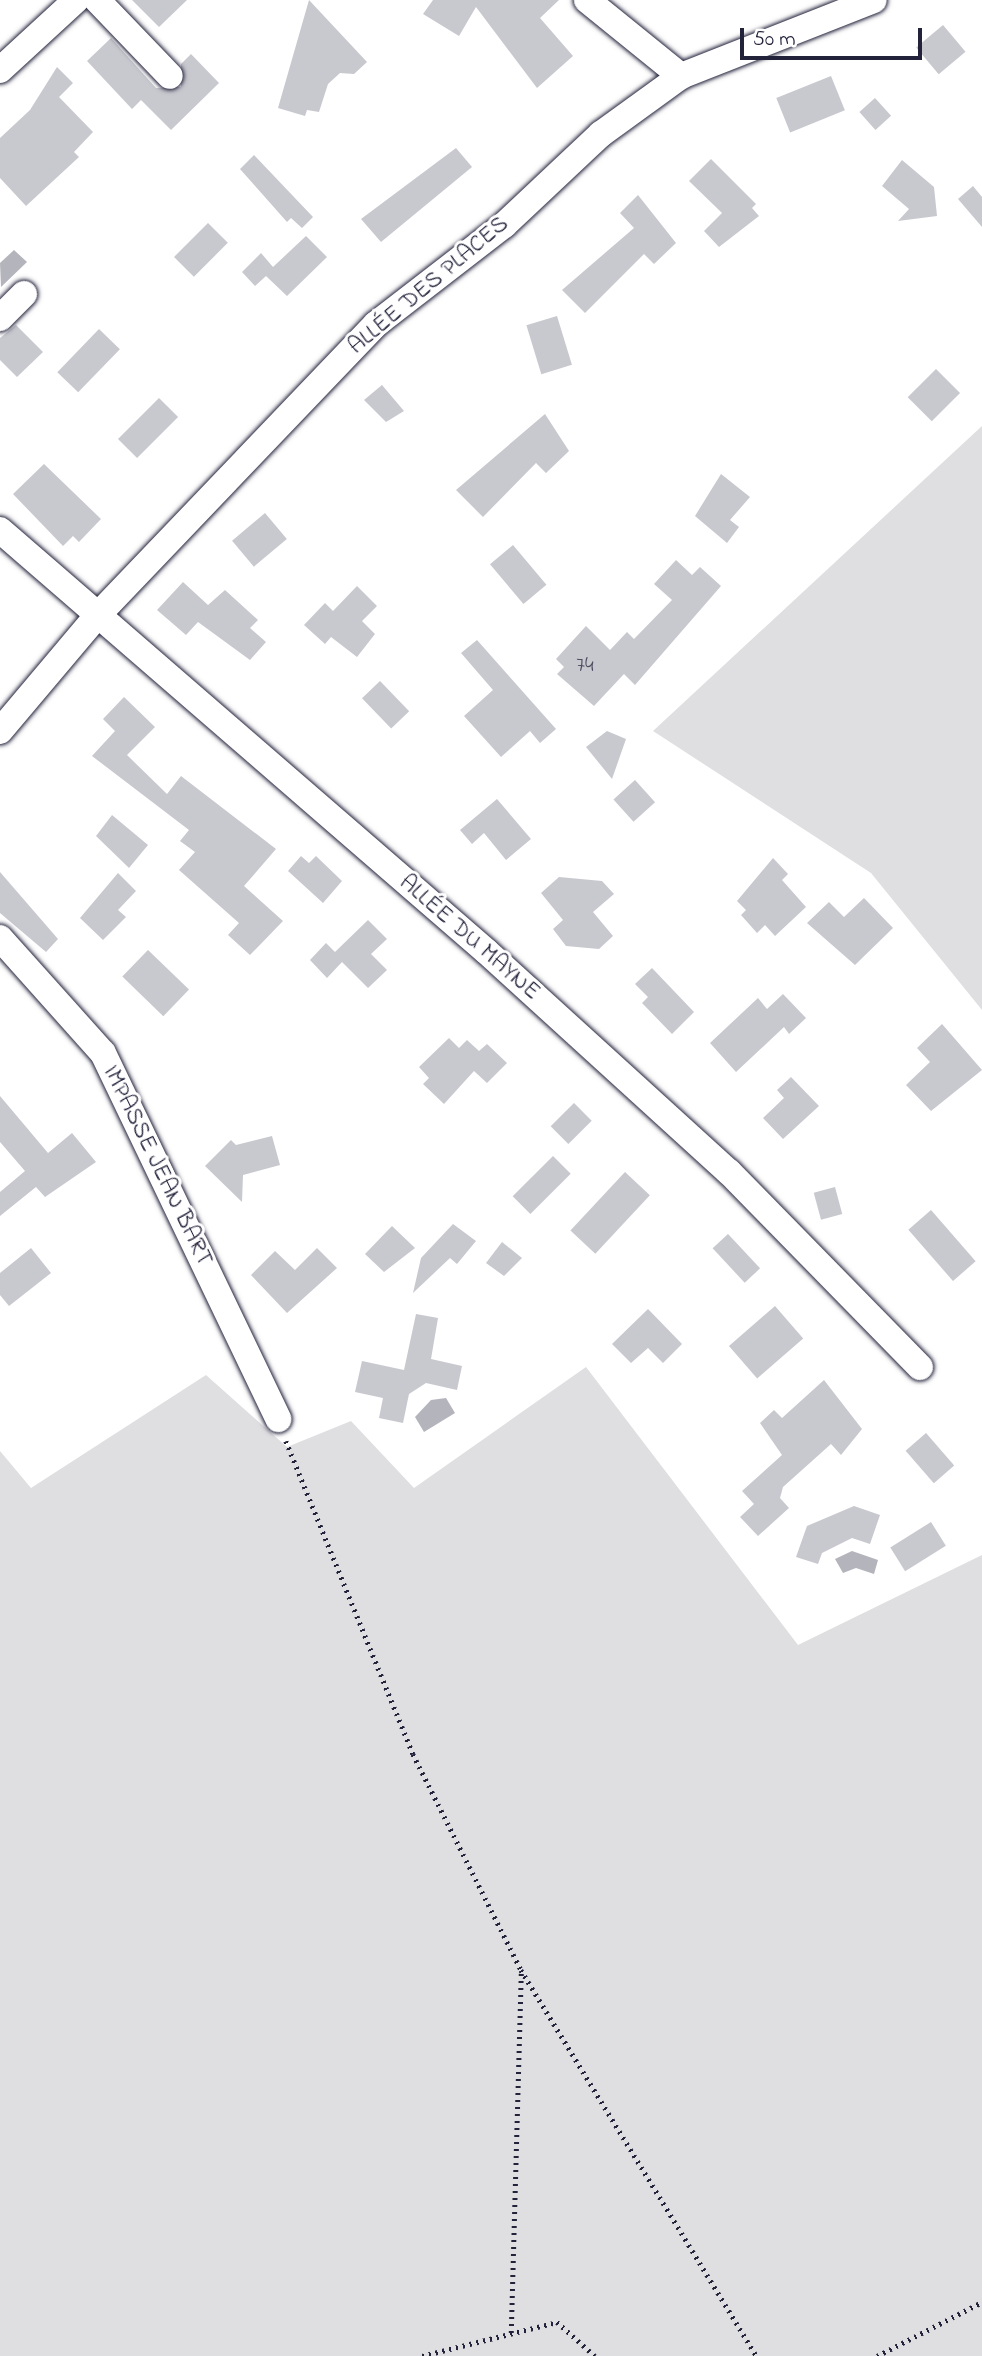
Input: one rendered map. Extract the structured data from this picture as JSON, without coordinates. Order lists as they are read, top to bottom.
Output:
{
  "streets": {
    "street": ["ALLÉE DES PLACES", "ALLÉE DU MAYNE", "IMPASSE JEAN BART"]
  },
  "crossings": [
    ["ALLÉE DES PLACES", "ALLÉE DU MAYNE"]
  ],
  "house_numbers": ["74"],
  "scale_bar": "50 m"
}
